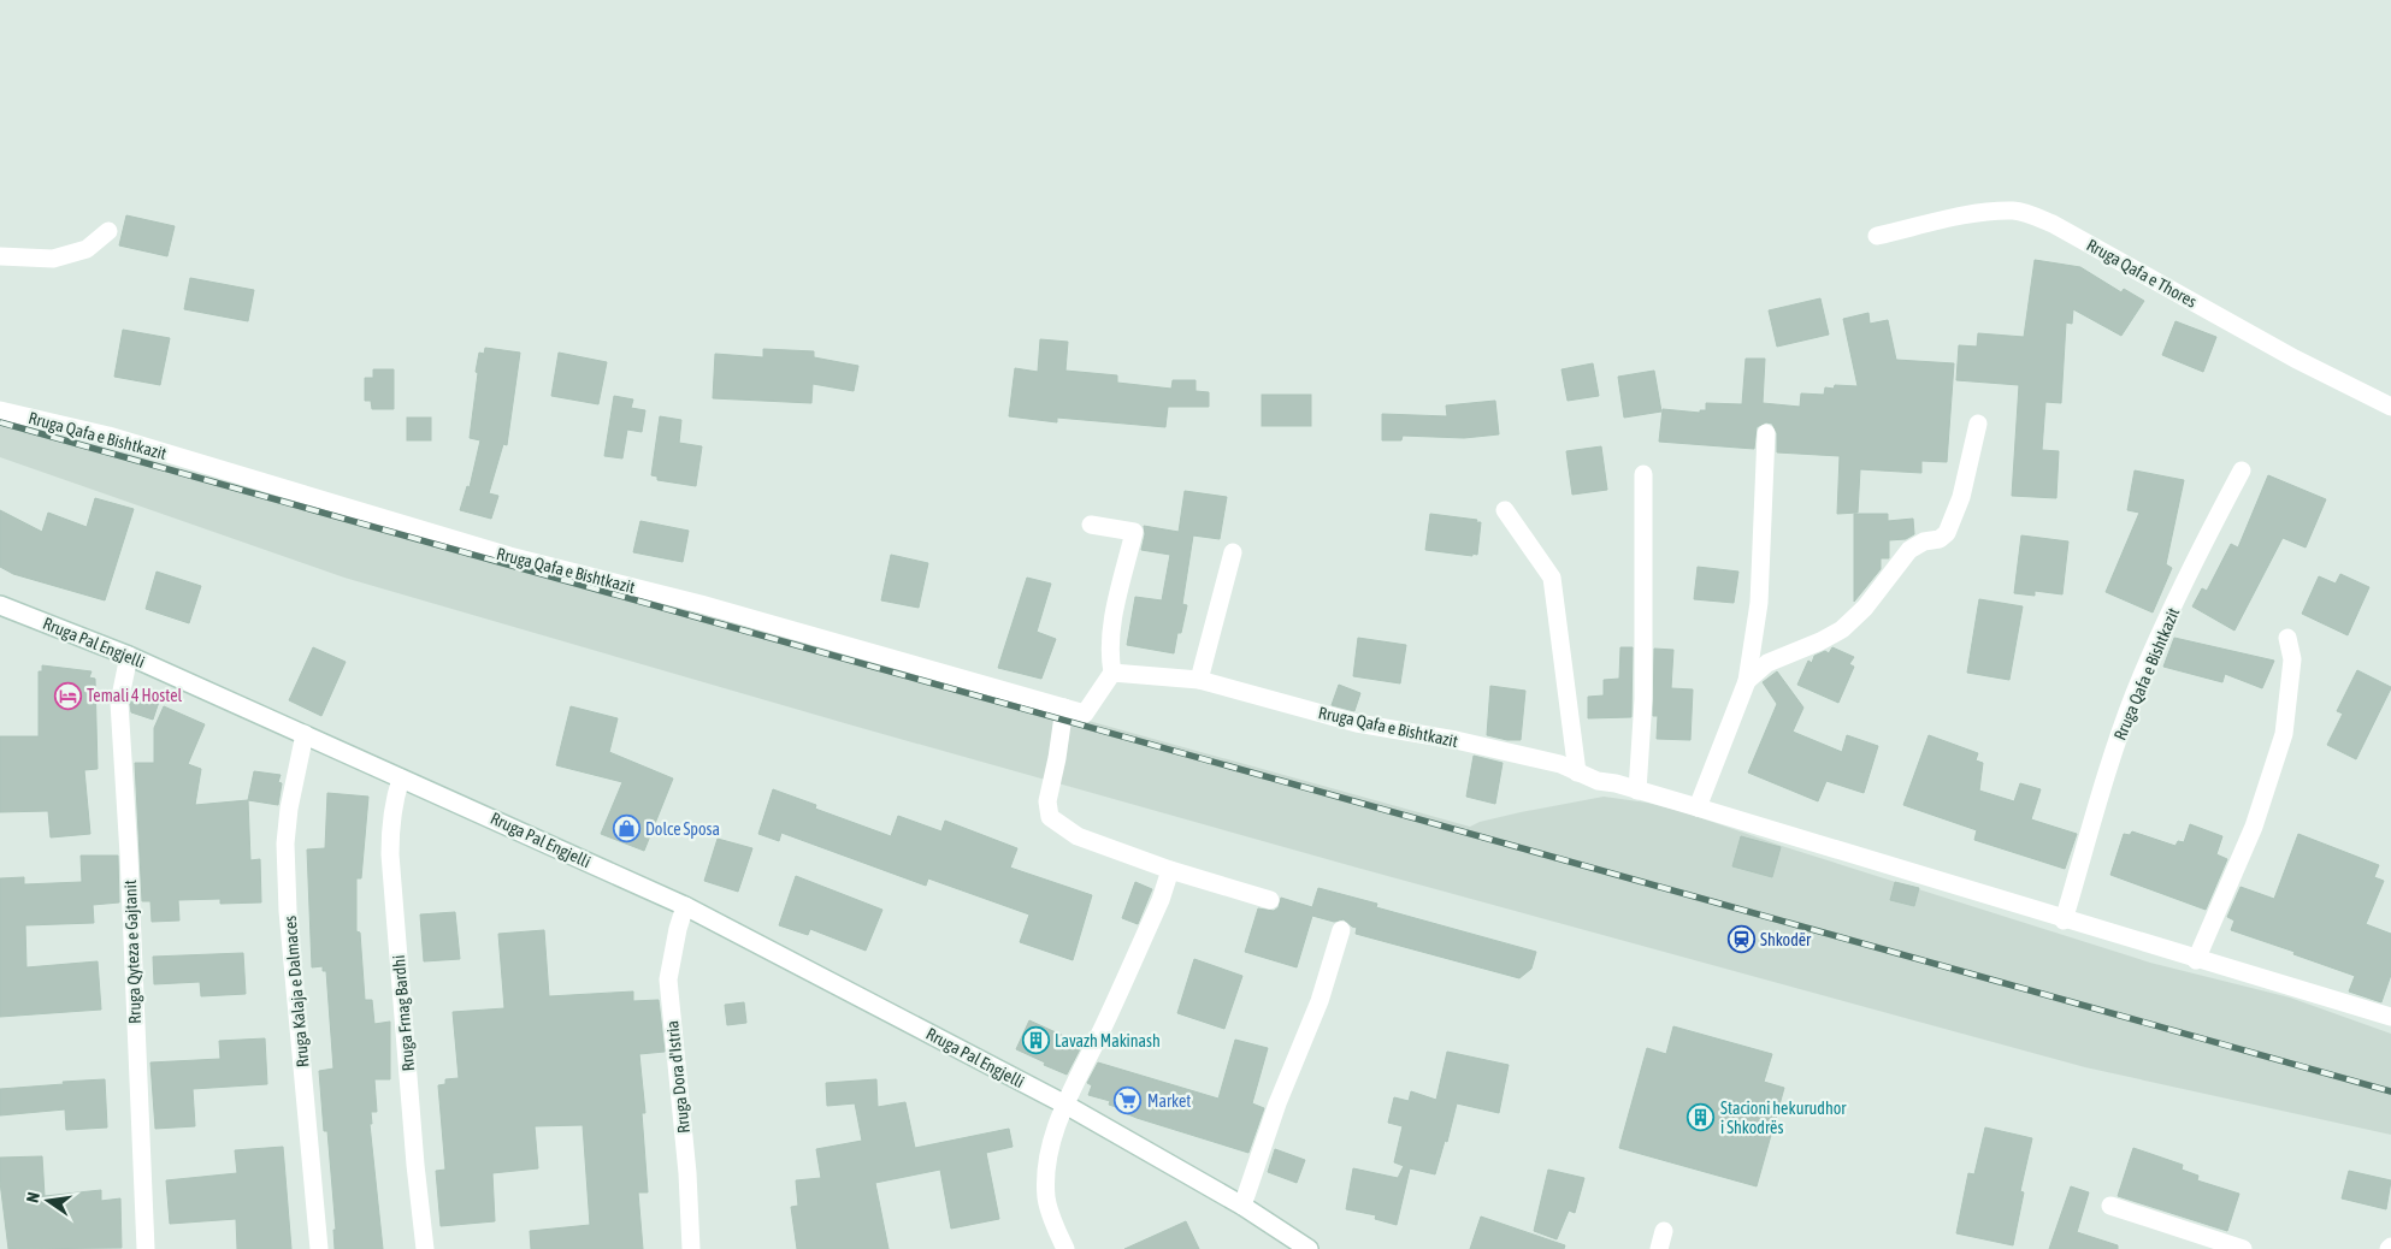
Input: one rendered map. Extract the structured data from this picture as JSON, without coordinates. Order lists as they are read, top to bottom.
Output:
{
  "streets": {
    "street": [
      "Rruga Qafa e Thores",
      "Rruga Qafa e Bishtkazit",
      "Rruga Pal Engjelli",
      "Rruga Qyteza e Gajtanit",
      "Rruga Kalaja e Dalmaces",
      "Rruga Frnag Bardhi",
      "Rruga Dora d'Istria"
    ]
  },
  "crossings": [
    ["Rruga Pal Engjelli", "Rruga Qyteza e Gajtanit"],
    ["Rruga Pal Engjelli", "Rruga Kalaja e Dalmaces"],
    ["Rruga Pal Engjelli", "Rruga Frnag Bardhi"],
    ["Rruga Pal Engjelli", "Rruga Dora d'Istria"]
  ],
  "places": {
    "hotel": ["Temali 4 Hostel"],
    "shop": ["Dolce Sposa"],
    "station": ["Shkodër"],
    "building": ["Lavazh Makinash", "Stacioni hekurudhor i Shkodrës"],
    "supermarket": ["Market"]
  },
  "north": "left"
}
